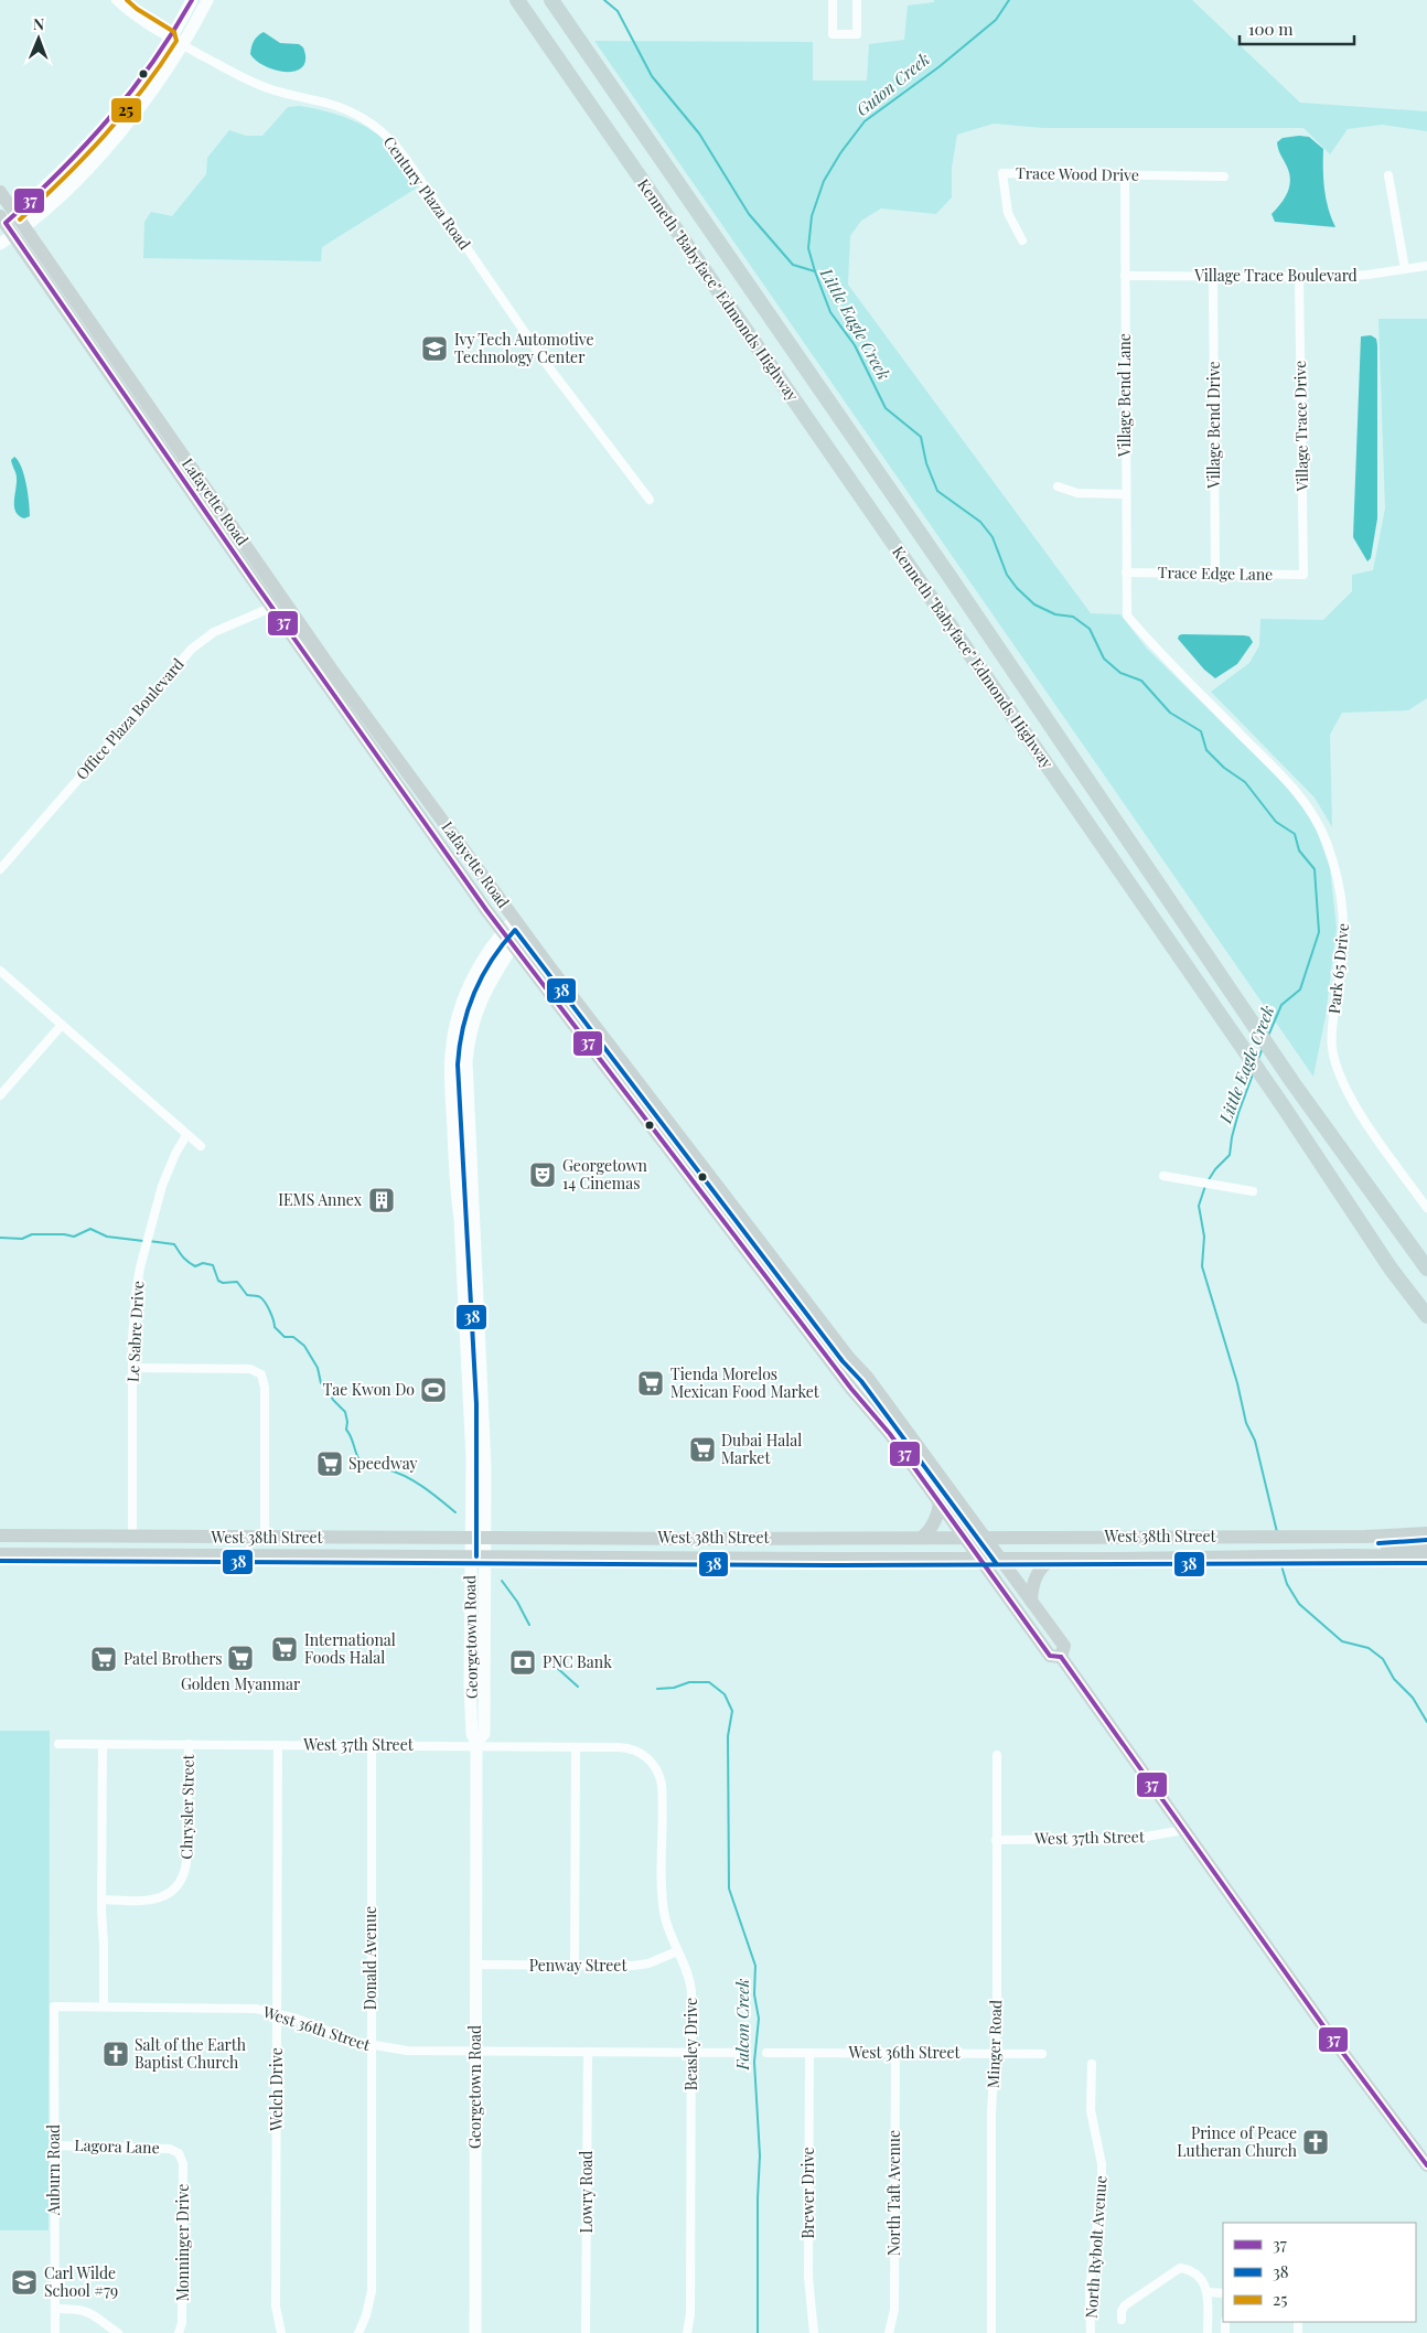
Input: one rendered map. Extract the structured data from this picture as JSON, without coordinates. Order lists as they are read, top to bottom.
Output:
{
  "streets": {
    "highway": ["Kenneth \"Babyface\" Edmonds Highway"],
    "main road": ["Lafayette Road", "West 38th Street", "Georgetown Road"],
    "street": [
      "Trace Wood Drive",
      "Century Plaza Road",
      "Village Trace Boulevard",
      "Village Bend Lane",
      "Village Bend Drive",
      "Village Trace Drive",
      "Trace Edge Lane",
      "Office Plaza Boulevard",
      "Park 65 Drive",
      "Le Sabre Drive",
      "West 37th Street",
      "Chrysler Street",
      "Donald Avenue",
      "Penway Street",
      "West 36th Street",
      "Beasley Drive",
      "Minger Road",
      "Welch Drive",
      "Lagora Lane",
      "Auburn Road",
      "Lowry Road",
      "Brewer Drive",
      "North Taft Avenue",
      "Monninger Drive",
      "North Rybolt Avenue"
    ]
  },
  "crossings": [
    ["Trace Wood Drive", "Village Bend Lane"],
    ["Village Trace Boulevard", "Village Bend Lane"],
    ["Village Trace Boulevard", "Village Bend Drive"],
    ["Village Trace Boulevard", "Village Trace Drive"],
    ["Village Bend Lane", "Trace Edge Lane"],
    ["Village Bend Lane", "Park 65 Drive"],
    ["Village Bend Drive", "Trace Edge Lane"],
    ["Village Trace Drive", "Trace Edge Lane"],
    ["Lafayette Road", "Office Plaza Boulevard"],
    ["Lafayette Road", "West 38th Street"],
    ["Lafayette Road", "Georgetown Road"],
    ["Lafayette Road", "West 37th Street"],
    ["Le Sabre Drive", "West 38th Street"],
    ["West 38th Street", "Georgetown Road"],
    ["Georgetown Road", "West 37th Street"],
    ["Georgetown Road", "Penway Street"],
    ["Georgetown Road", "West 36th Street"],
    ["West 37th Street", "Chrysler Street"],
    ["West 37th Street", "Donald Avenue"],
    ["West 37th Street", "Beasley Drive"],
    ["West 37th Street", "Minger Road"],
    ["West 37th Street", "Welch Drive"],
    ["Donald Avenue", "West 36th Street"],
    ["Penway Street", "Beasley Drive"],
    ["West 36th Street", "Beasley Drive"],
    ["West 36th Street", "Minger Road"],
    ["West 36th Street", "Welch Drive"],
    ["West 36th Street", "Auburn Road"],
    ["West 36th Street", "Lowry Road"],
    ["West 36th Street", "Brewer Drive"],
    ["West 36th Street", "North Taft Avenue"],
    ["Lagora Lane", "Auburn Road"],
    ["Lagora Lane", "Monninger Drive"]
  ],
  "water": ["Guion Creek", "Little Eagle Creek", "Falcon Creek"],
  "places": {
    "school or university": ["Ivy Tech Automotive Technology Center", "Carl Wilde School #79"],
    "theatre": ["Georgetown 14 Cinemas"],
    "building": ["IEMS Annex"],
    "supermarket": [
      "Tienda Morelos Mexican Food Market",
      "Dubai Halal Market",
      "Speedway",
      "International Foods Halal",
      "Golden Myanmar",
      "Patel Brothers"
    ],
    "sports": ["Tae Kwon Do"],
    "bank": ["PNC Bank"],
    "church": ["Salt of the Earth Baptist Church", "Prince of Peace Lutheran Church"]
  },
  "lines": ["transit line 37", "transit line 25", "transit line 38"],
  "legend": ["37", "38", "25"],
  "scale_bar": "100 m",
  "north": "top"
}
